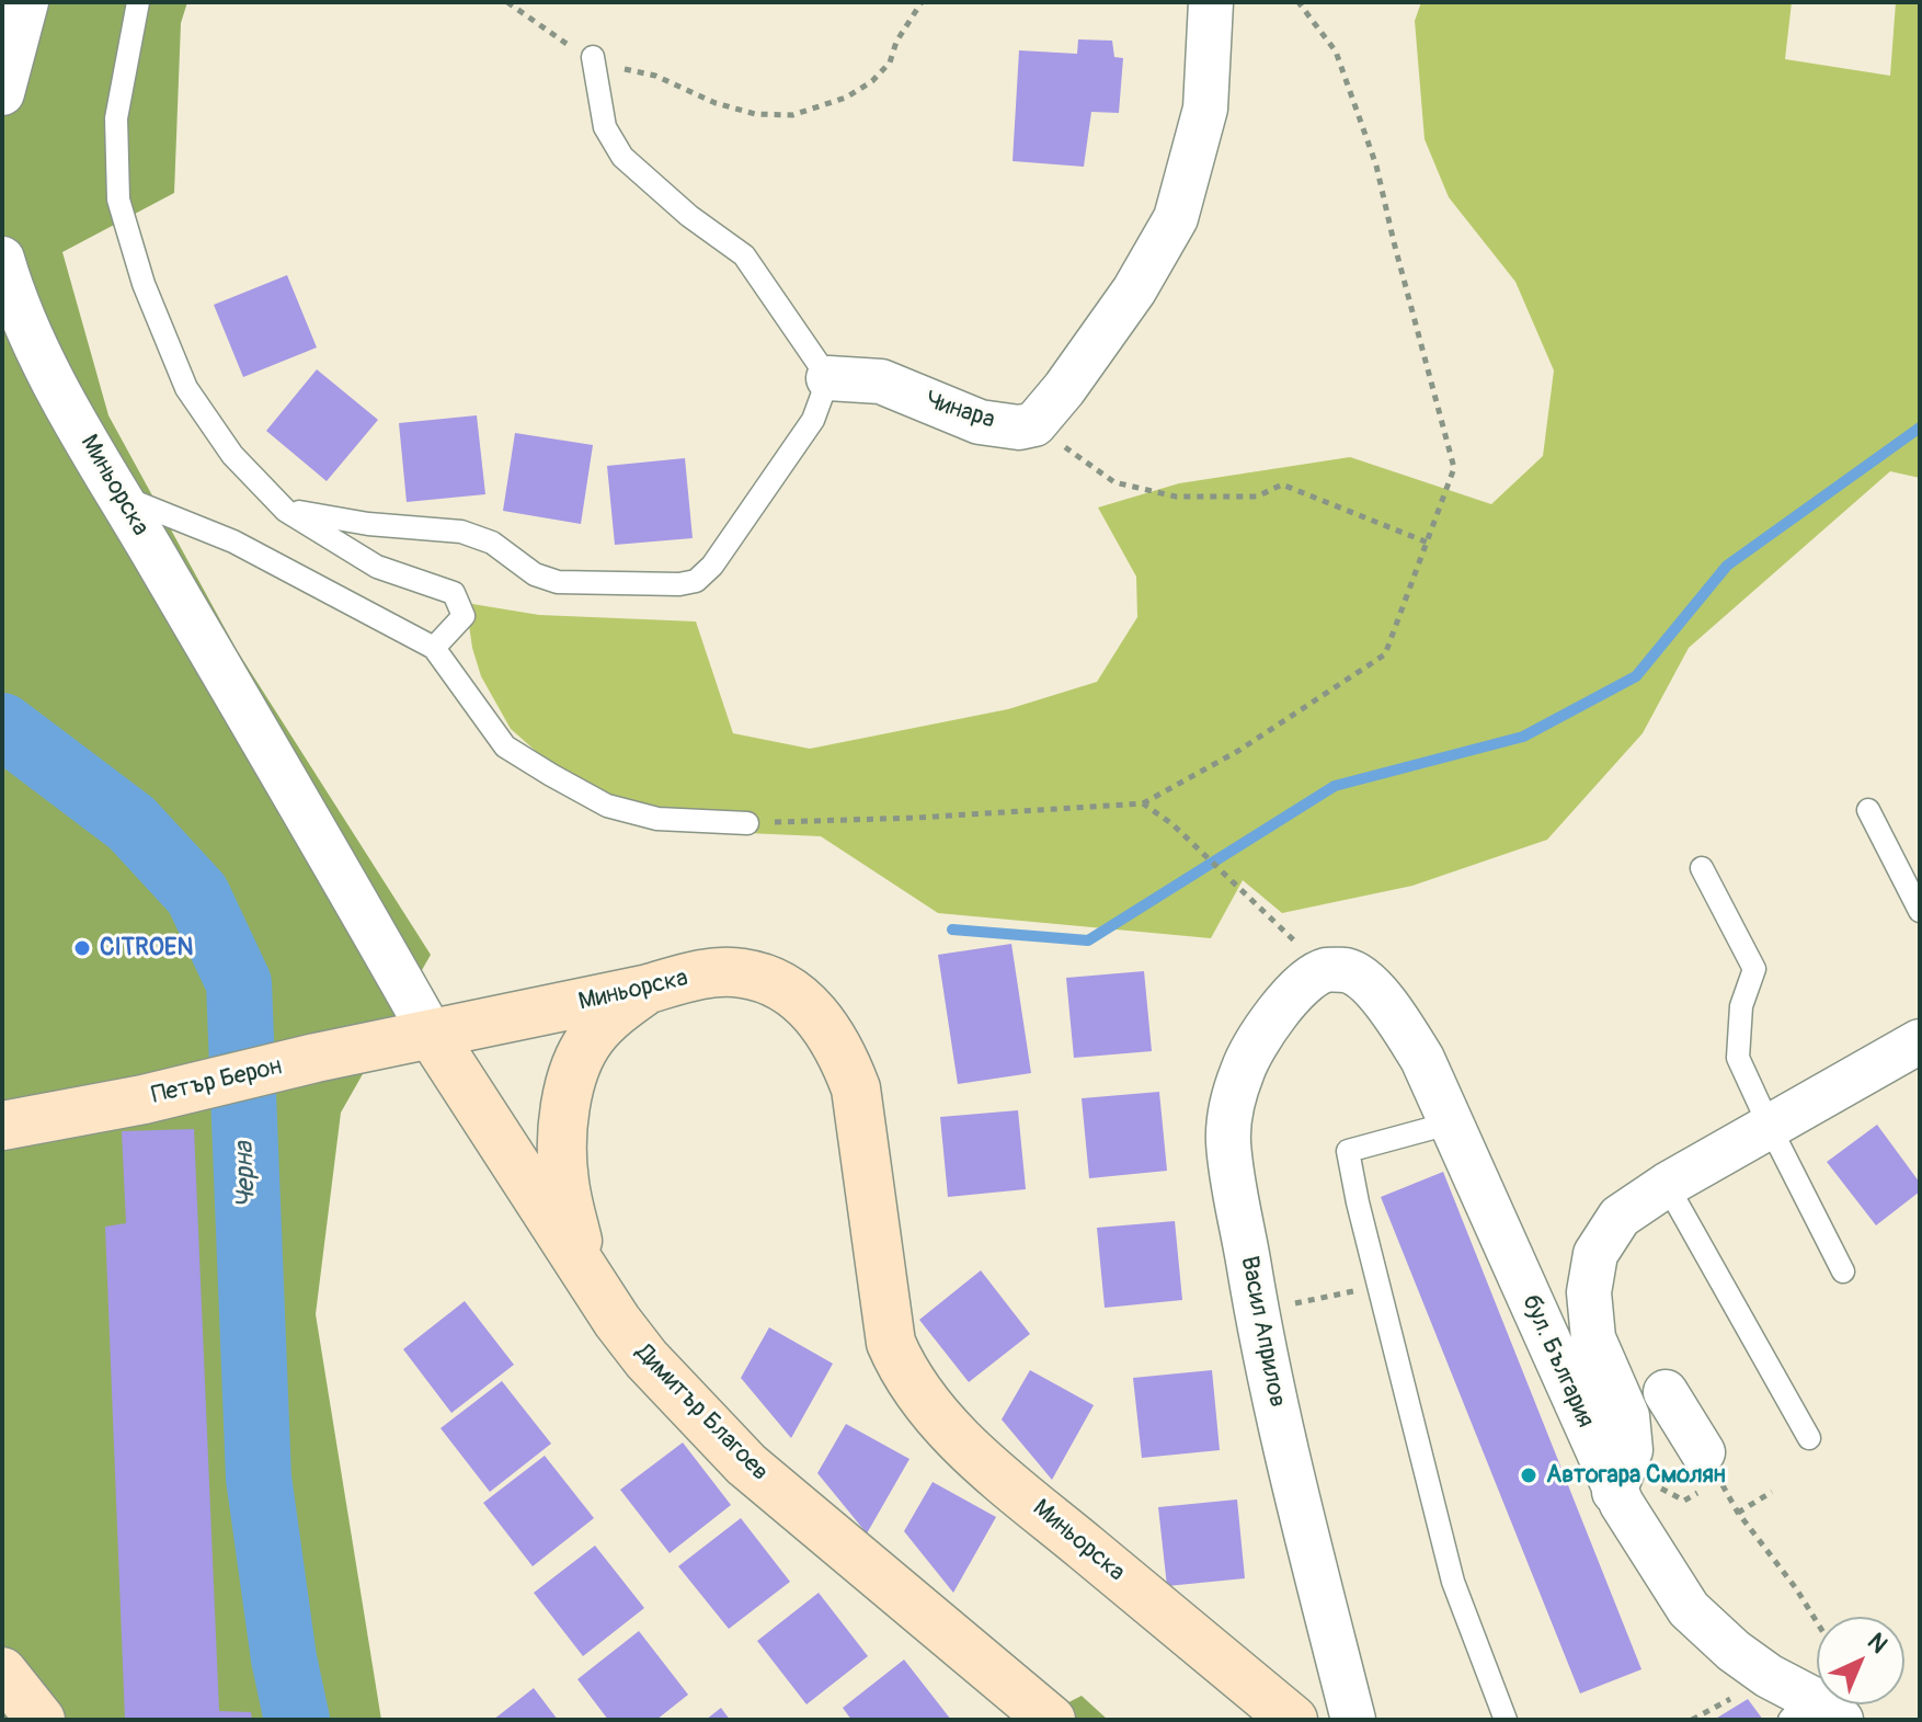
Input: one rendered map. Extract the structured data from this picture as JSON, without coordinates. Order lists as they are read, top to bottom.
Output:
{
  "streets": {
    "main road": ["Миньорска", "Петър Берон", "Димитър Благоев"],
    "street": ["Чинара", "Васил Априлов", "бул. България"]
  },
  "crossings": [
    ["Миньорска", "Петър Берон"],
    ["Миньорска", "Димитър Благоев"],
    ["Петър Берон", "Димитър Благоев"],
    ["Васил Априлов", "бул. България"]
  ],
  "water": ["Черна"],
  "places": ["CITROEN", "Автогара Смолян"],
  "north": "top right"
}
